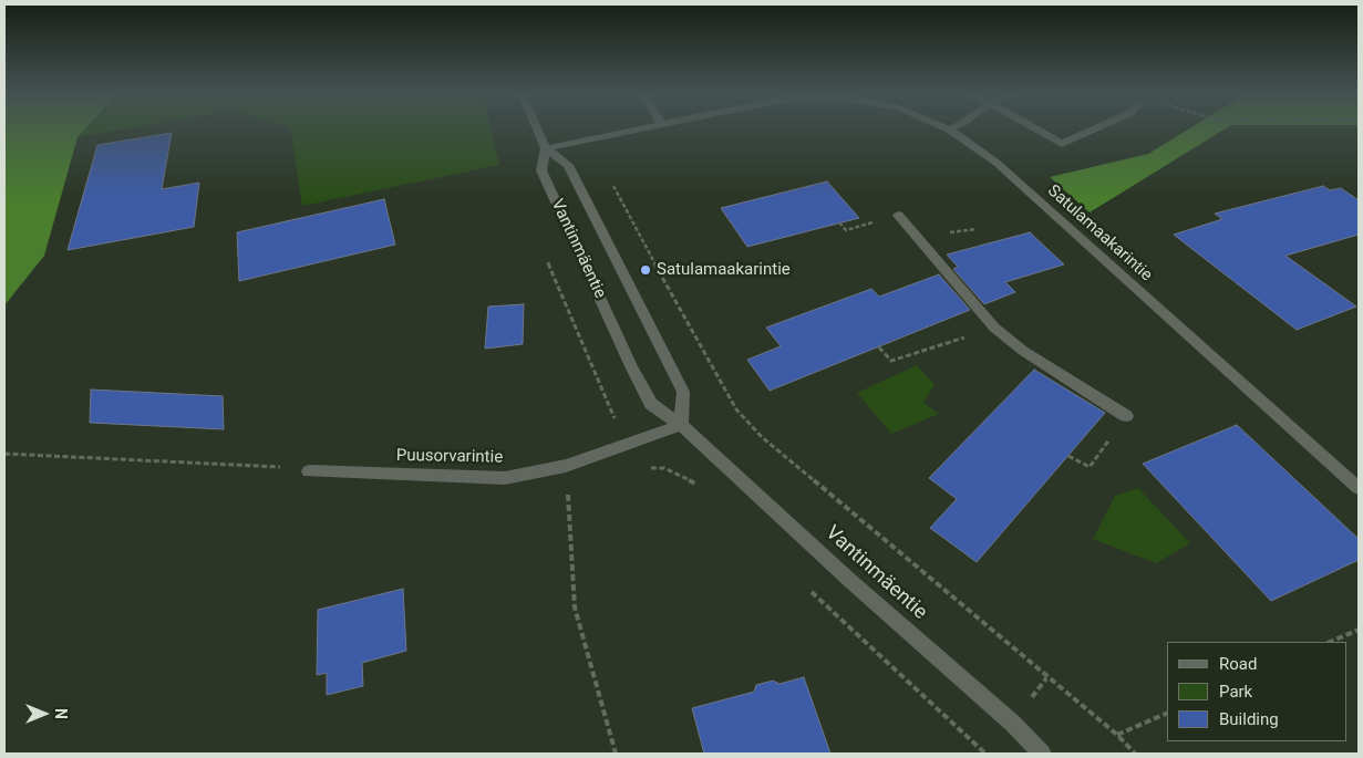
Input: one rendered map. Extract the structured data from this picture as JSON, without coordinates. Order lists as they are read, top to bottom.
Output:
{
  "streets": {
    "street": ["Satulamaakarintie", "Vantinmäentie", "Puusorvarintie"]
  },
  "crossings": [
    ["Satulamaakarintie", "Vantinmäentie"],
    ["Vantinmäentie", "Puusorvarintie"]
  ],
  "places": ["Satulamaakarintie"],
  "legend": ["Road", "Park", "Building"],
  "north": "right"
}
